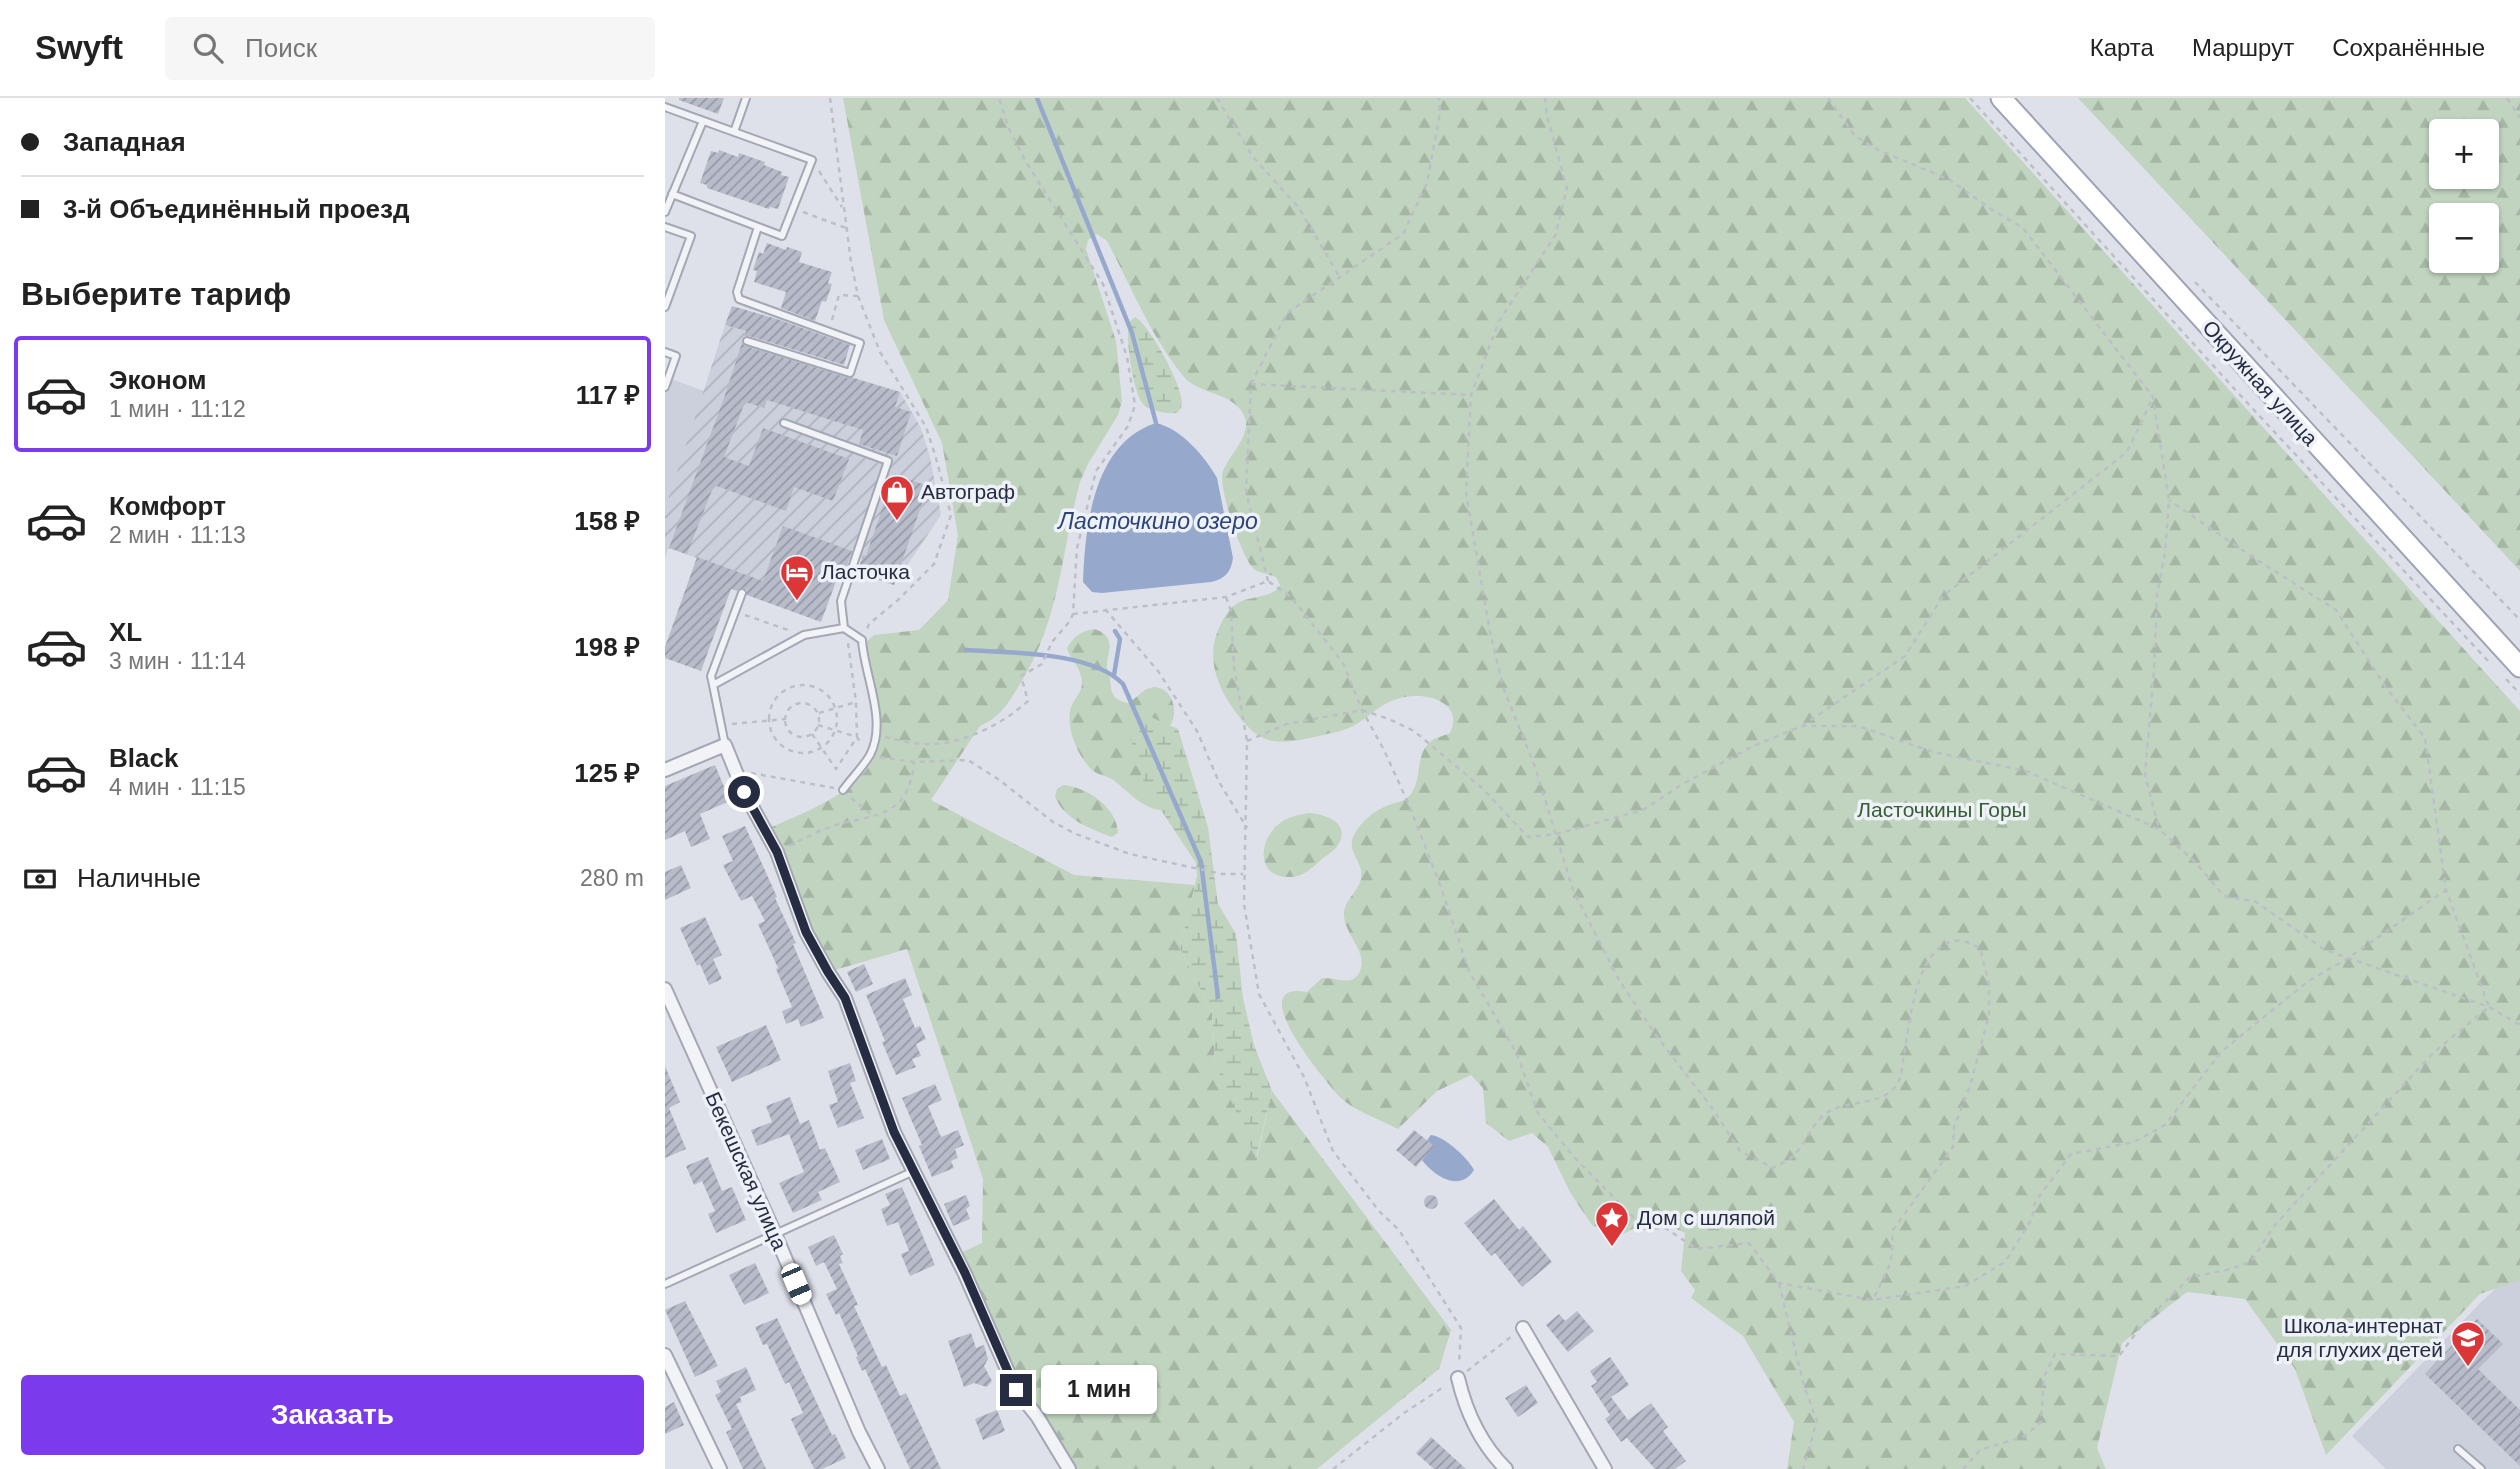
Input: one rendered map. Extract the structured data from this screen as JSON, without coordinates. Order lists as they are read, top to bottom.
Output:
{
  "streets": {
    "main road": ["Окружная улица"],
    "street": ["Бекешская улица"]
  },
  "water": ["Ласточкино озеро"],
  "parks": ["Ласточкины Горы"],
  "places": {
    "shop": ["Автограф"],
    "hotel": ["Ласточка"],
    "place": ["Дом с шляпой"],
    "school or university": ["Школа-интернат для глухих детей"]
  },
  "page": {
    "header": "Swyft",
    "search": "Поиск",
    "nav": ["Карта", "Маршрут", "Сохранённые"],
    "banner": ["Западная", "3-й Объединённый проезд"],
    "map_buttons": ["+", "−"],
    "heading": "Выберите тариф",
    "list": [
      {
        "name": "Эконом",
        "note": "1 мин · 11:12",
        "value": "117 ₽"
      },
      {
        "name": "Комфорт",
        "note": "2 мин · 11:13",
        "value": "158 ₽"
      },
      {
        "name": "XL",
        "note": "3 мин · 11:14",
        "value": "198 ₽"
      },
      {
        "name": "Black",
        "note": "4 мин · 11:15",
        "value": "125 ₽"
      }
    ],
    "pay": ["Наличные", "280 m"],
    "buttons": "Заказать",
    "bubble": "1 мин"
  }
}
